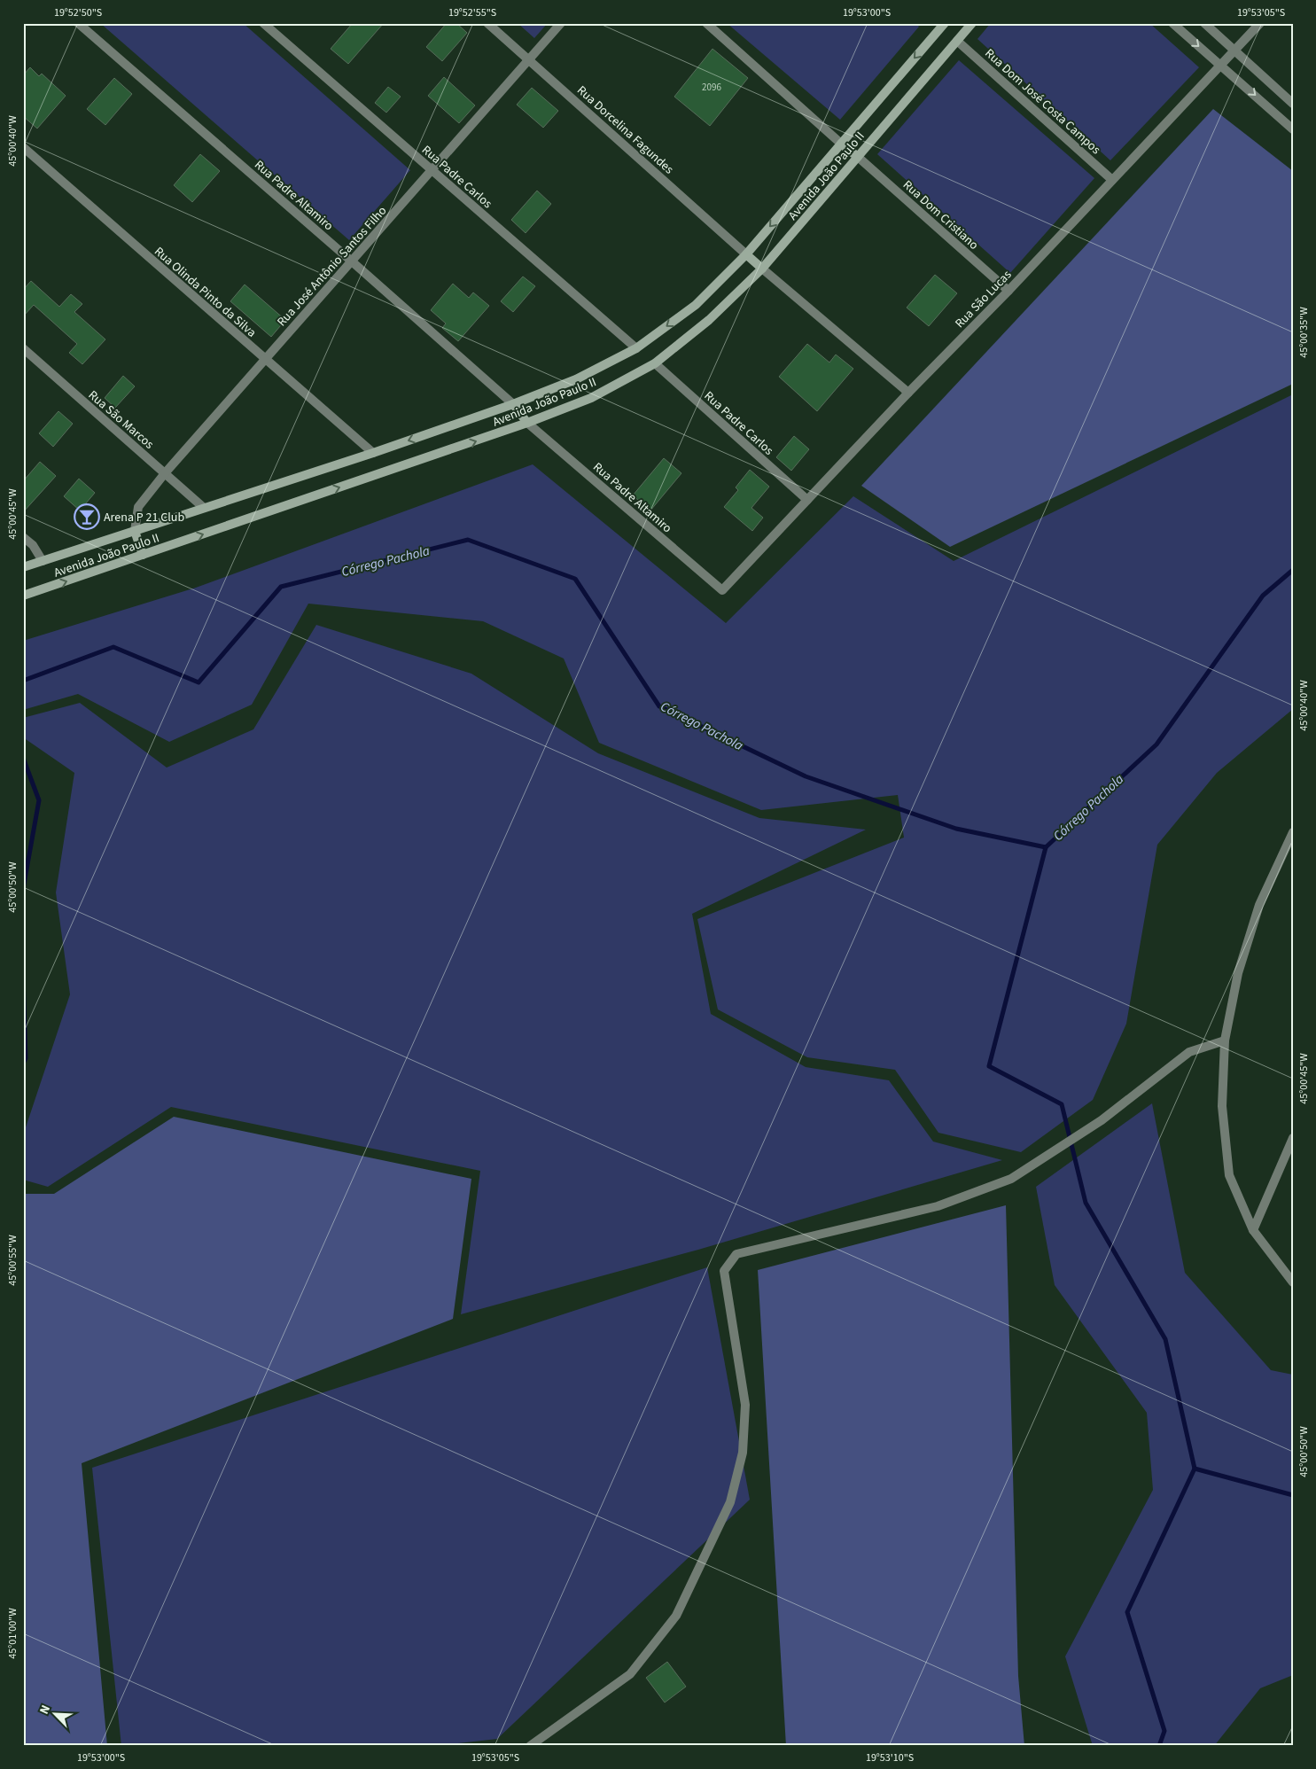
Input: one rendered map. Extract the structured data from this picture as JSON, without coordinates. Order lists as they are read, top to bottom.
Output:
{
  "streets": {
    "street": [
      "Rua Dom José Costa Campos",
      "Rua Dorcelina Fagundes",
      "Avenida João Paulo II",
      "Rua Padre Carlos",
      "Rua Padre Altamiro",
      "Rua Dom Cristiano",
      "Rua José Antônio Santos Filho",
      "Rua Olinda Pinto da Silva",
      "Rua São Lucas",
      "Rua São Marcos"
    ]
  },
  "crossings": [
    ["Rua Dom José Costa Campos", "Avenida João Paulo II"],
    ["Rua Dom José Costa Campos", "Rua São Lucas"],
    ["Rua Dorcelina Fagundes", "Avenida João Paulo II"],
    ["Rua Dorcelina Fagundes", "Rua José Antônio Santos Filho"],
    ["Avenida João Paulo II", "Rua Padre Carlos"],
    ["Avenida João Paulo II", "Rua Padre Altamiro"],
    ["Avenida João Paulo II", "Rua Dom Cristiano"],
    ["Avenida João Paulo II", "Rua José Antônio Santos Filho"],
    ["Avenida João Paulo II", "Rua Olinda Pinto da Silva"],
    ["Avenida João Paulo II", "Rua São Marcos"],
    ["Rua Padre Carlos", "Rua José Antônio Santos Filho"],
    ["Rua Padre Carlos", "Rua São Lucas"],
    ["Rua Padre Altamiro", "Rua José Antônio Santos Filho"],
    ["Rua Padre Altamiro", "Rua São Lucas"],
    ["Rua Dom Cristiano", "Rua São Lucas"],
    ["Rua José Antônio Santos Filho", "Rua Olinda Pinto da Silva"],
    ["Rua José Antônio Santos Filho", "Rua São Marcos"]
  ],
  "water": ["Córrego Pachola"],
  "places": {
    "bar": ["Arena P 21 Club"]
  },
  "house_numbers": ["2096"],
  "north": "top left",
  "coordinates": [
    "19°52'50\"S",
    "19°52'55\"S",
    "19°53'00\"S",
    "19°53'05\"S",
    "45°00'40\"W",
    "45°00'35\"W",
    "45°00'45\"W",
    "45°00'50\"W",
    "45°00'55\"W",
    "45°01'00\"W",
    "19°53'10\"S"
  ]
}
